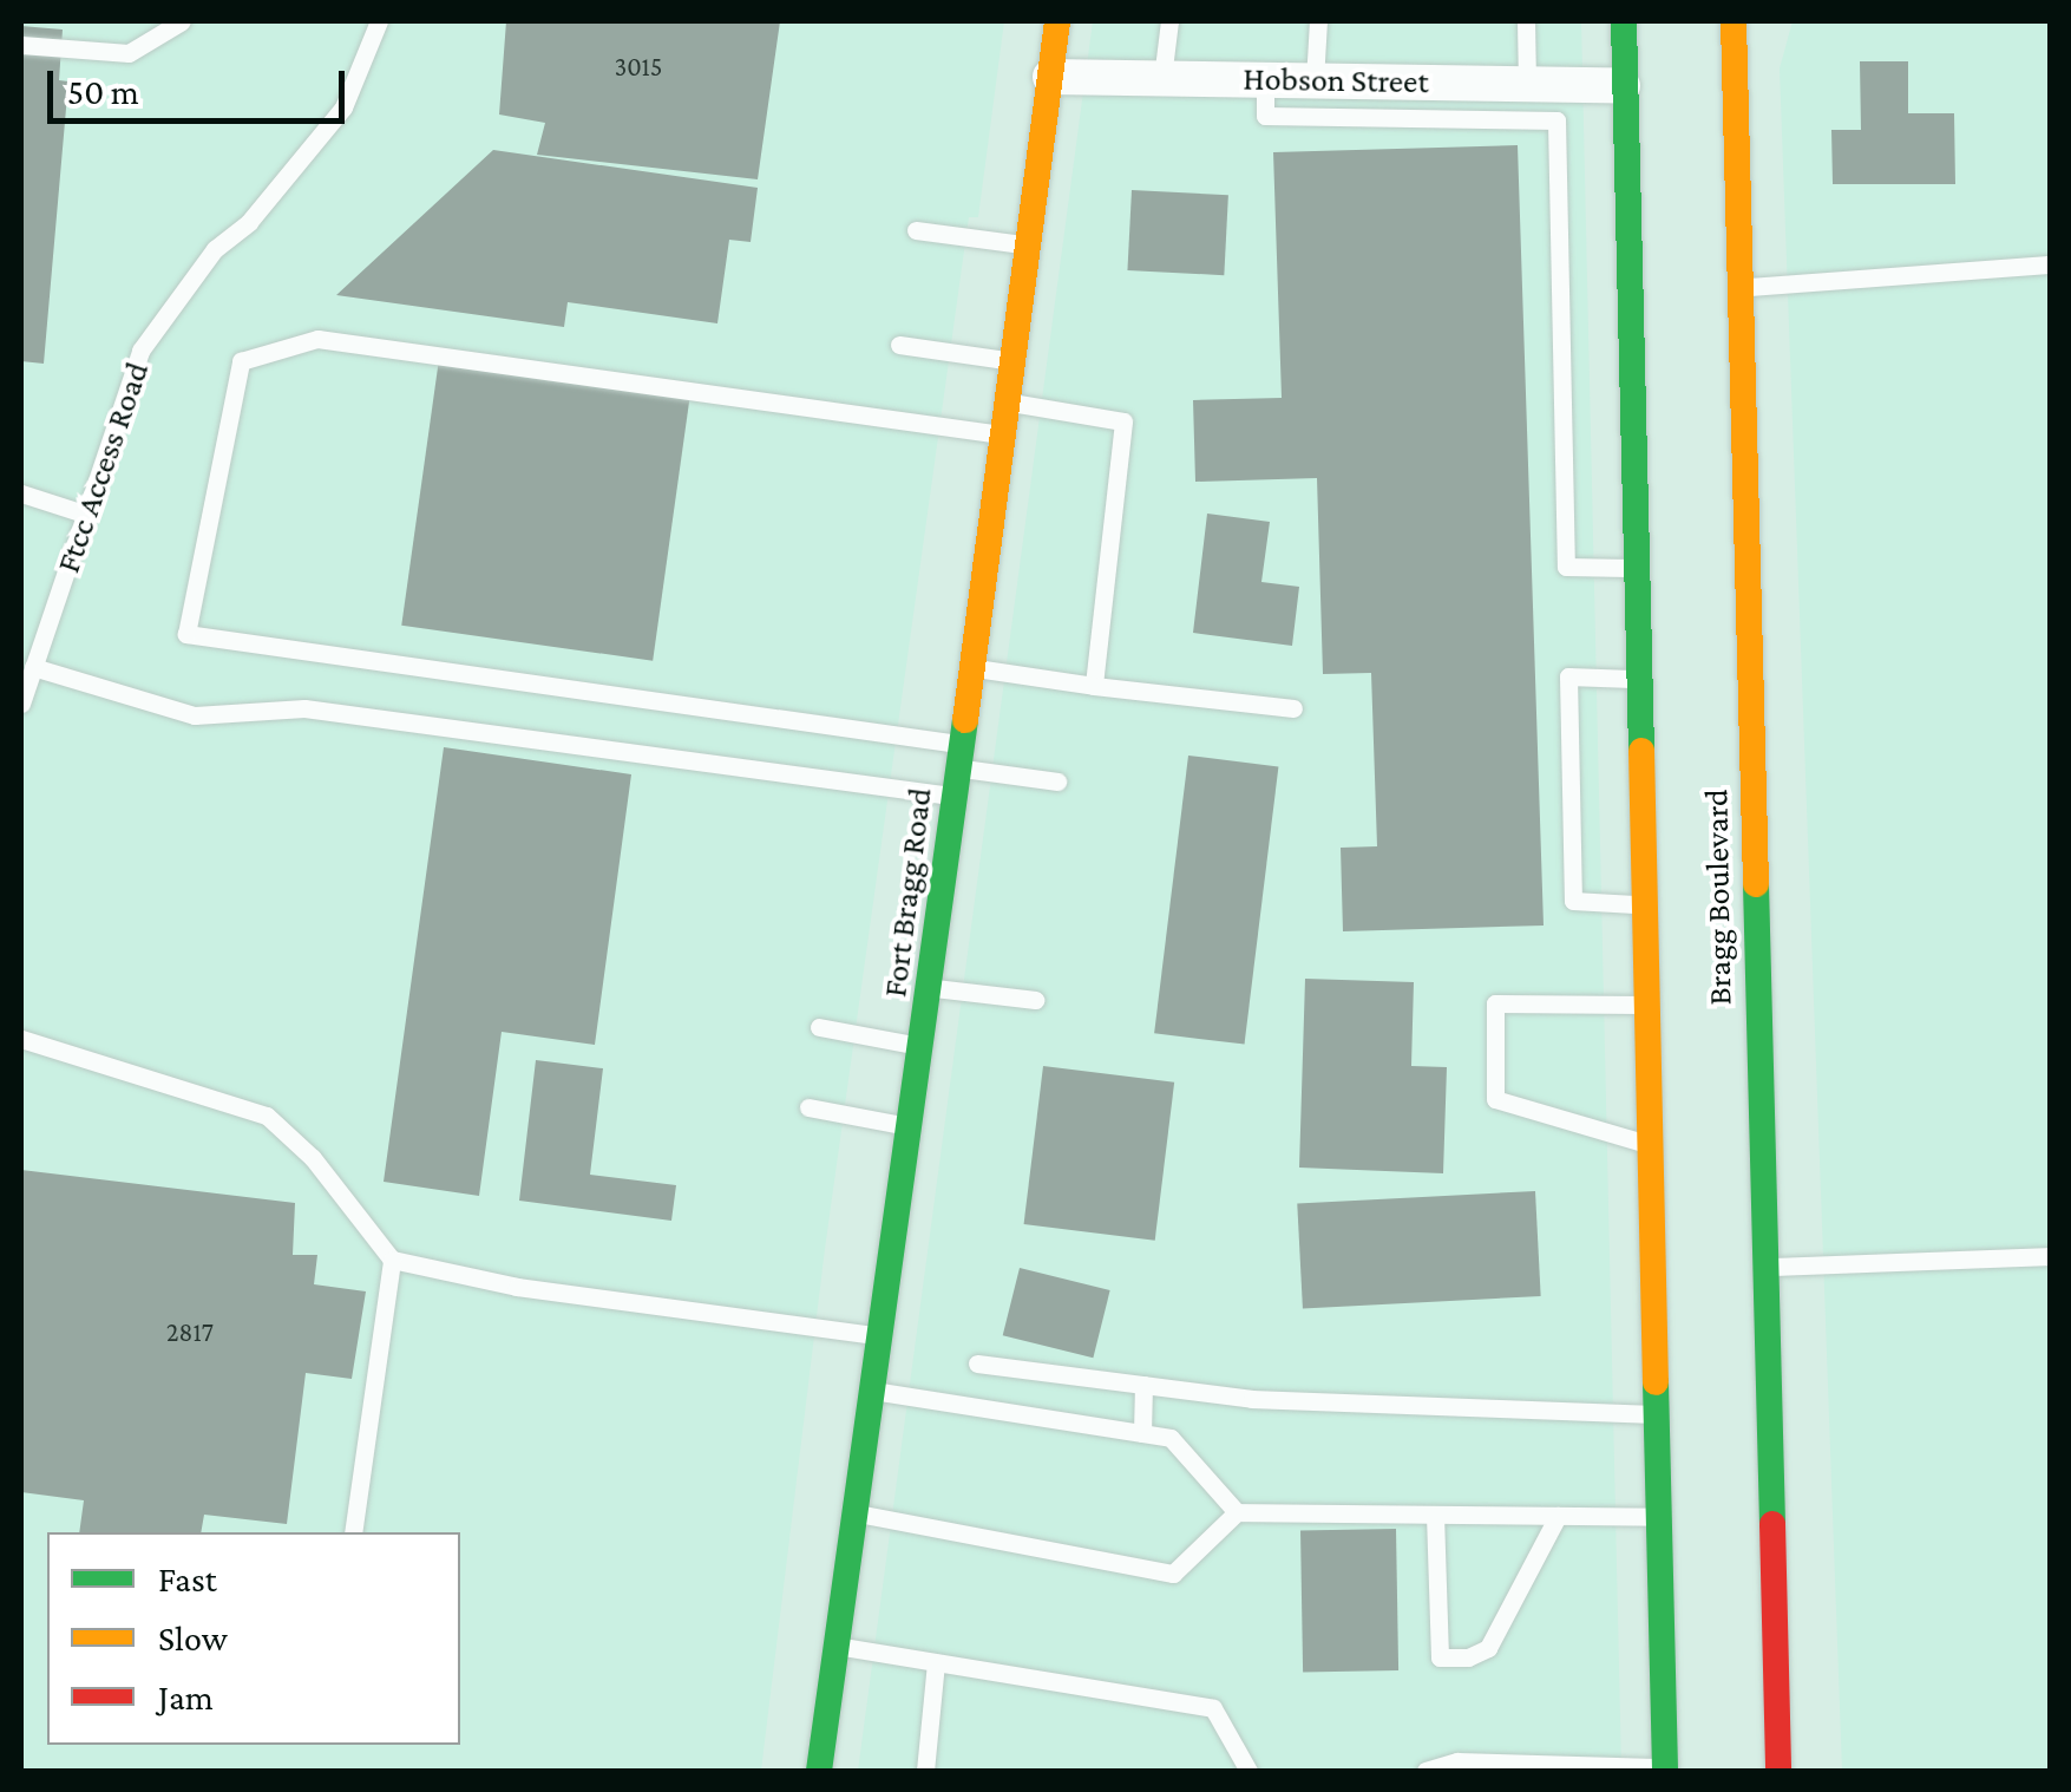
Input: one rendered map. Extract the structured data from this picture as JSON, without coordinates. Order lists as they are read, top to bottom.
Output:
{
  "streets": {
    "main road": ["Fort Bragg Road", "Bragg Boulevard"],
    "street": ["Hobson Street"],
    "lane": ["Ftcc Access Road"]
  },
  "crossings": [
    ["Hobson Street", "Fort Bragg Road"]
  ],
  "house_numbers": ["3015", "2817"],
  "legend": ["Fast", "Slow", "Jam"],
  "scale_bar": "50 m"
}
